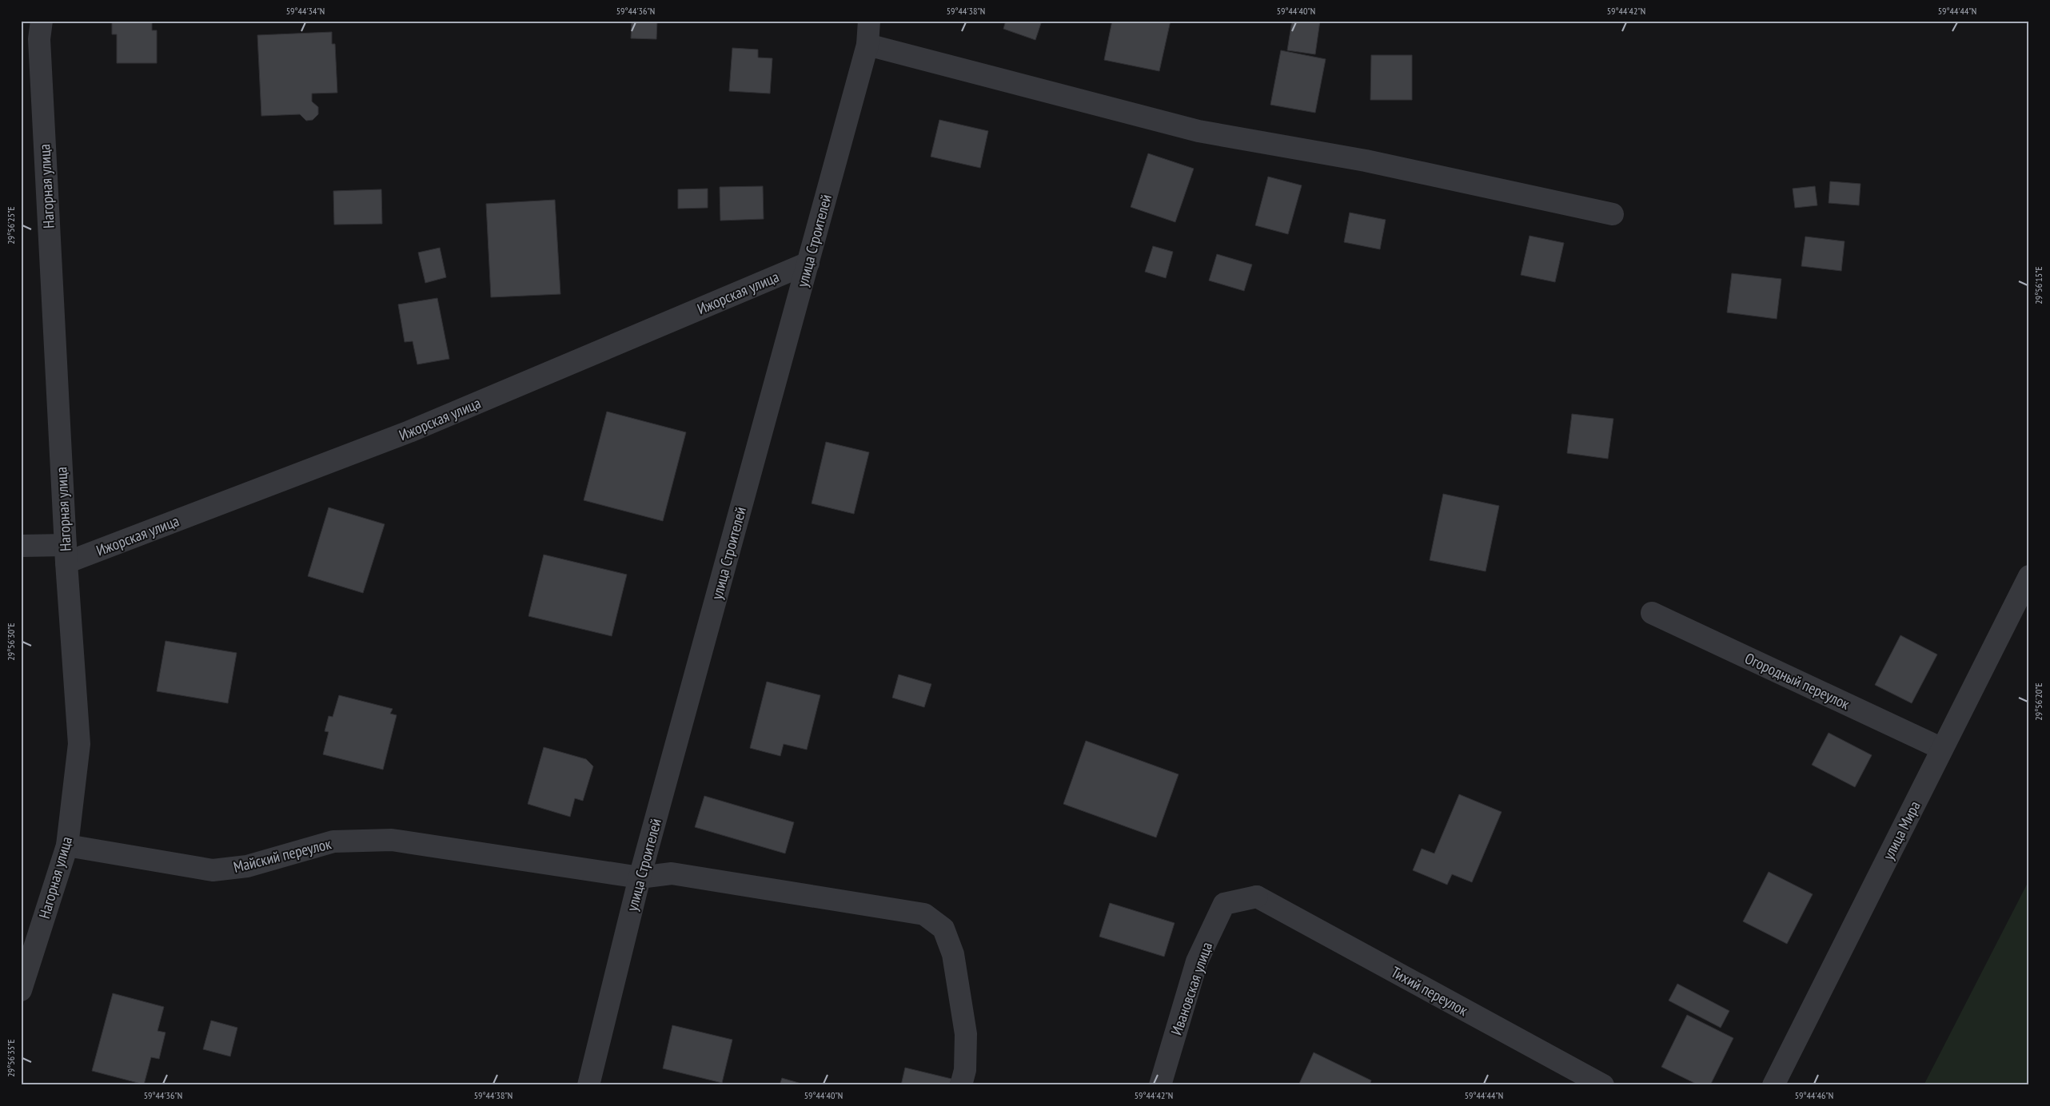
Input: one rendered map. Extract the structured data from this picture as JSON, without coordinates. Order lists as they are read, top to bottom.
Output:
{
  "streets": {
    "street": [
      "Нагорная улица",
      "улица Строителей",
      "Ижорская улица",
      "Огородный переулок",
      "улица Мира",
      "Майский переулок",
      "Ивановская улица",
      "Тихий переулок"
    ]
  },
  "crossings": [
    ["Нагорная улица", "Ижорская улица"],
    ["Нагорная улица", "Майский переулок"],
    ["улица Строителей", "Ижорская улица"],
    ["улица Строителей", "Майский переулок"],
    ["Огородный переулок", "улица Мира"],
    ["Ивановская улица", "Тихий переулок"]
  ],
  "coordinates": [
    "59°44'34\"N",
    "59°44'36\"N",
    "59°44'38\"N",
    "59°44'40\"N",
    "59°44'42\"N",
    "59°44'44\"N",
    "29°56'25\"E",
    "29°56'15\"E",
    "29°56'30\"E",
    "29°56'20\"E",
    "29°56'35\"E",
    "59°44'46\"N"
  ]
}
